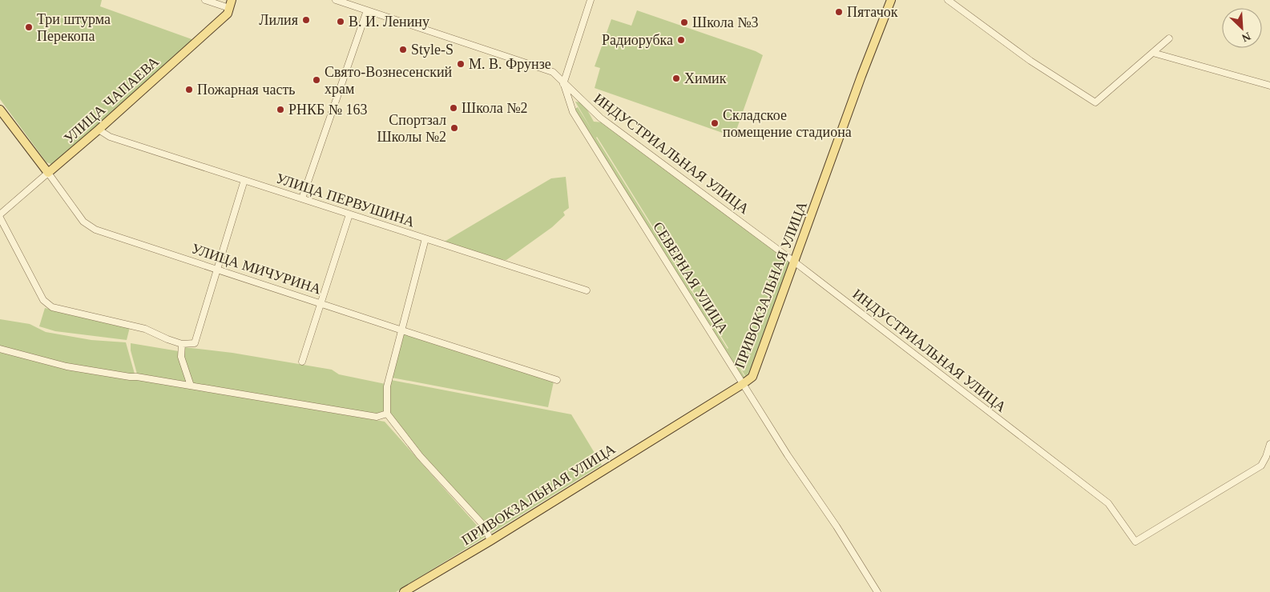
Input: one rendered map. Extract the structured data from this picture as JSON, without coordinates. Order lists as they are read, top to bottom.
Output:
{
  "streets": {
    "main road": ["УЛИЦА ЧАПАЕВА", "УЛИЦА МИЧУРИНА", "ПРИВОКЗАЛЬНАЯ УЛИЦА"],
    "street": ["ИНДУСТРИАЛЬНАЯ УЛИЦА", "УЛИЦА ПЕРВУШИНА", "СЕВЕРНАЯ УЛИЦА"]
  },
  "crossings": [
    ["УЛИЦА ЧАПАЕВА", "УЛИЦА ПЕРВУШИНА"],
    ["УЛИЦА ЧАПАЕВА", "УЛИЦА МИЧУРИНА"],
    ["ИНДУСТРИАЛЬНАЯ УЛИЦА", "СЕВЕРНАЯ УЛИЦА"],
    ["ИНДУСТРИАЛЬНАЯ УЛИЦА", "ПРИВОКЗАЛЬНАЯ УЛИЦА"],
    ["СЕВЕРНАЯ УЛИЦА", "ПРИВОКЗАЛЬНАЯ УЛИЦА"]
  ],
  "places": [
    "Пятачок",
    "Лилия",
    "В. И. Ленину",
    "Школа №3",
    "Три штурма Перекопа",
    "Радиорубка",
    "Style-S",
    "М. В. Фрунзе",
    "Химик",
    "Свято-Вознесенский храм",
    "Пожарная часть",
    "Школа №2",
    "РНКБ № 163",
    "Складское помещение стадиона",
    "Спортзал Школы №2"
  ],
  "north": "bottom right"
}
